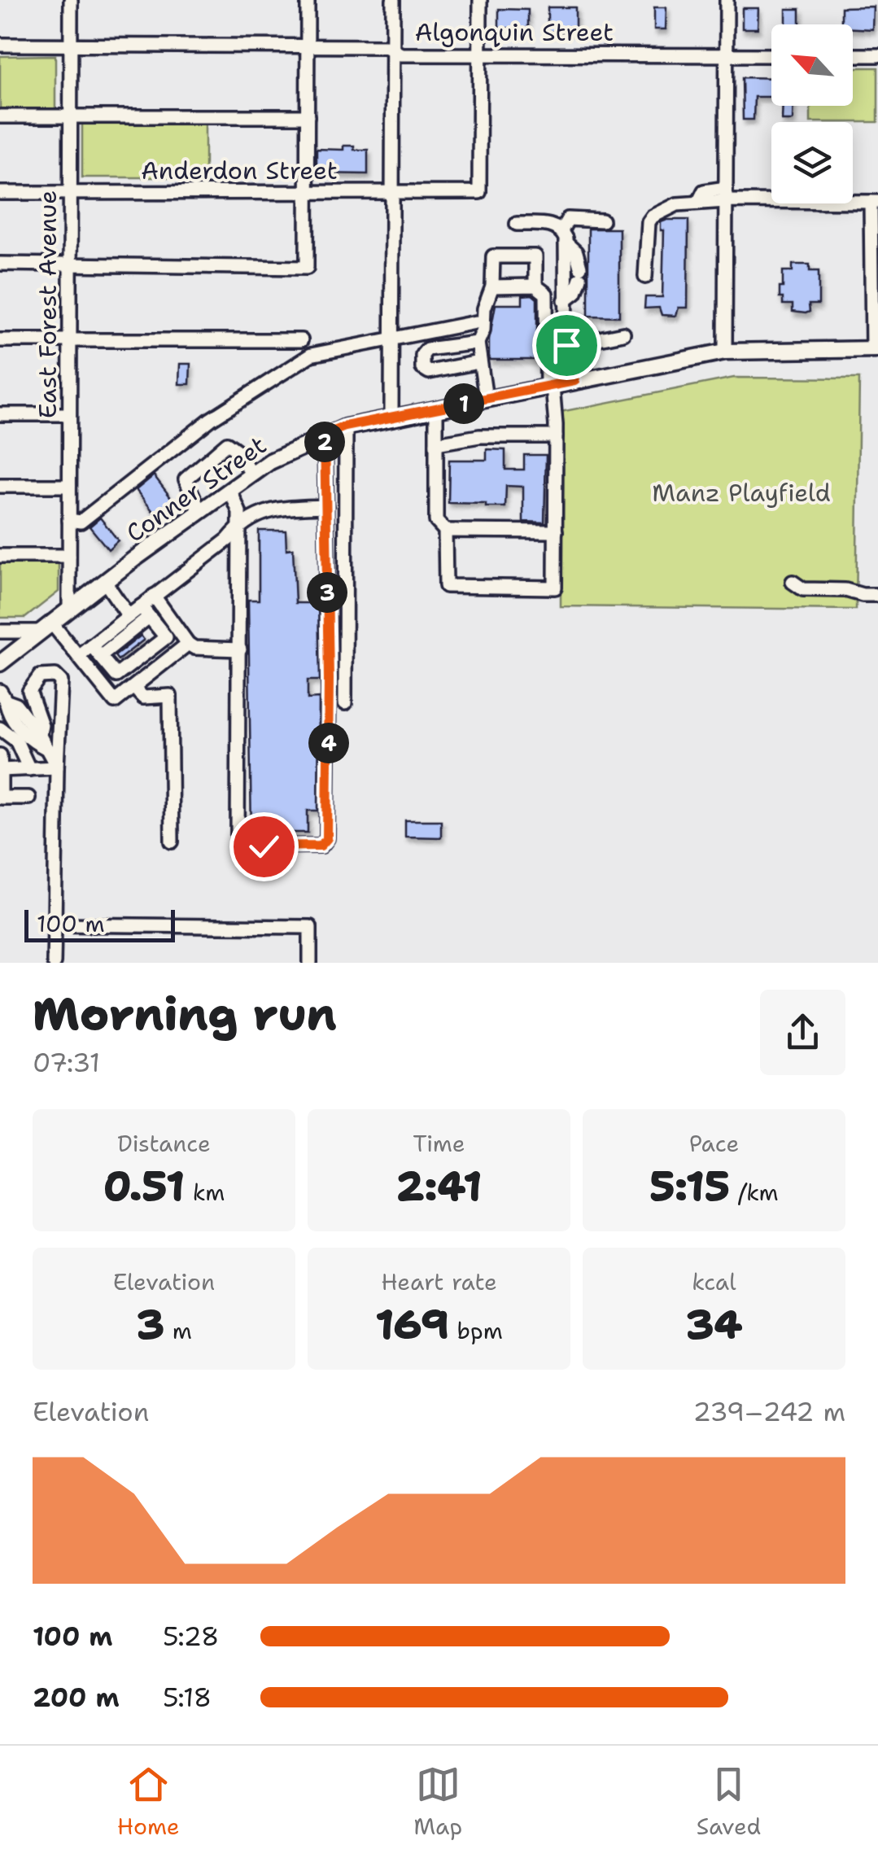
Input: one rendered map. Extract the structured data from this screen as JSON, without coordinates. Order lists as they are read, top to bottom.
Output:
{
  "streets": {
    "main road": ["Conner Street"],
    "street": ["Algonquin Street", "Anderdon Street", "East Forest Avenue"]
  },
  "crossings": [
    ["Algonquin Street", "Anderdon Street"],
    ["Algonquin Street", "East Forest Avenue"],
    ["Anderdon Street", "East Forest Avenue"],
    ["East Forest Avenue", "Conner Street"]
  ],
  "parks": ["Manz Playfield"],
  "scale_bar": "100 m",
  "north": "top left",
  "page": {
    "pins": [
      "1",
      "2",
      "3",
      "4"
    ],
    "scale": "100 m",
    "heading": ["Morning run", "07:31"],
    "stats": [
      ["Distance", "0.51 km"],
      ["Time", "2:41"],
      ["Pace", "5:15 /km"],
      ["Elevation", "3 m"],
      ["Heart rate", "169 bpm"],
      ["kcal", "34"]
    ],
    "chart": ["Elevation", "239–242 m"],
    "list": [
      {
        "name": "100 m",
        "note": "5:28"
      },
      {
        "name": "200 m",
        "note": "5:18"
      }
    ],
    "tabs": ["Home", "Map", "Saved"]
  }
}
